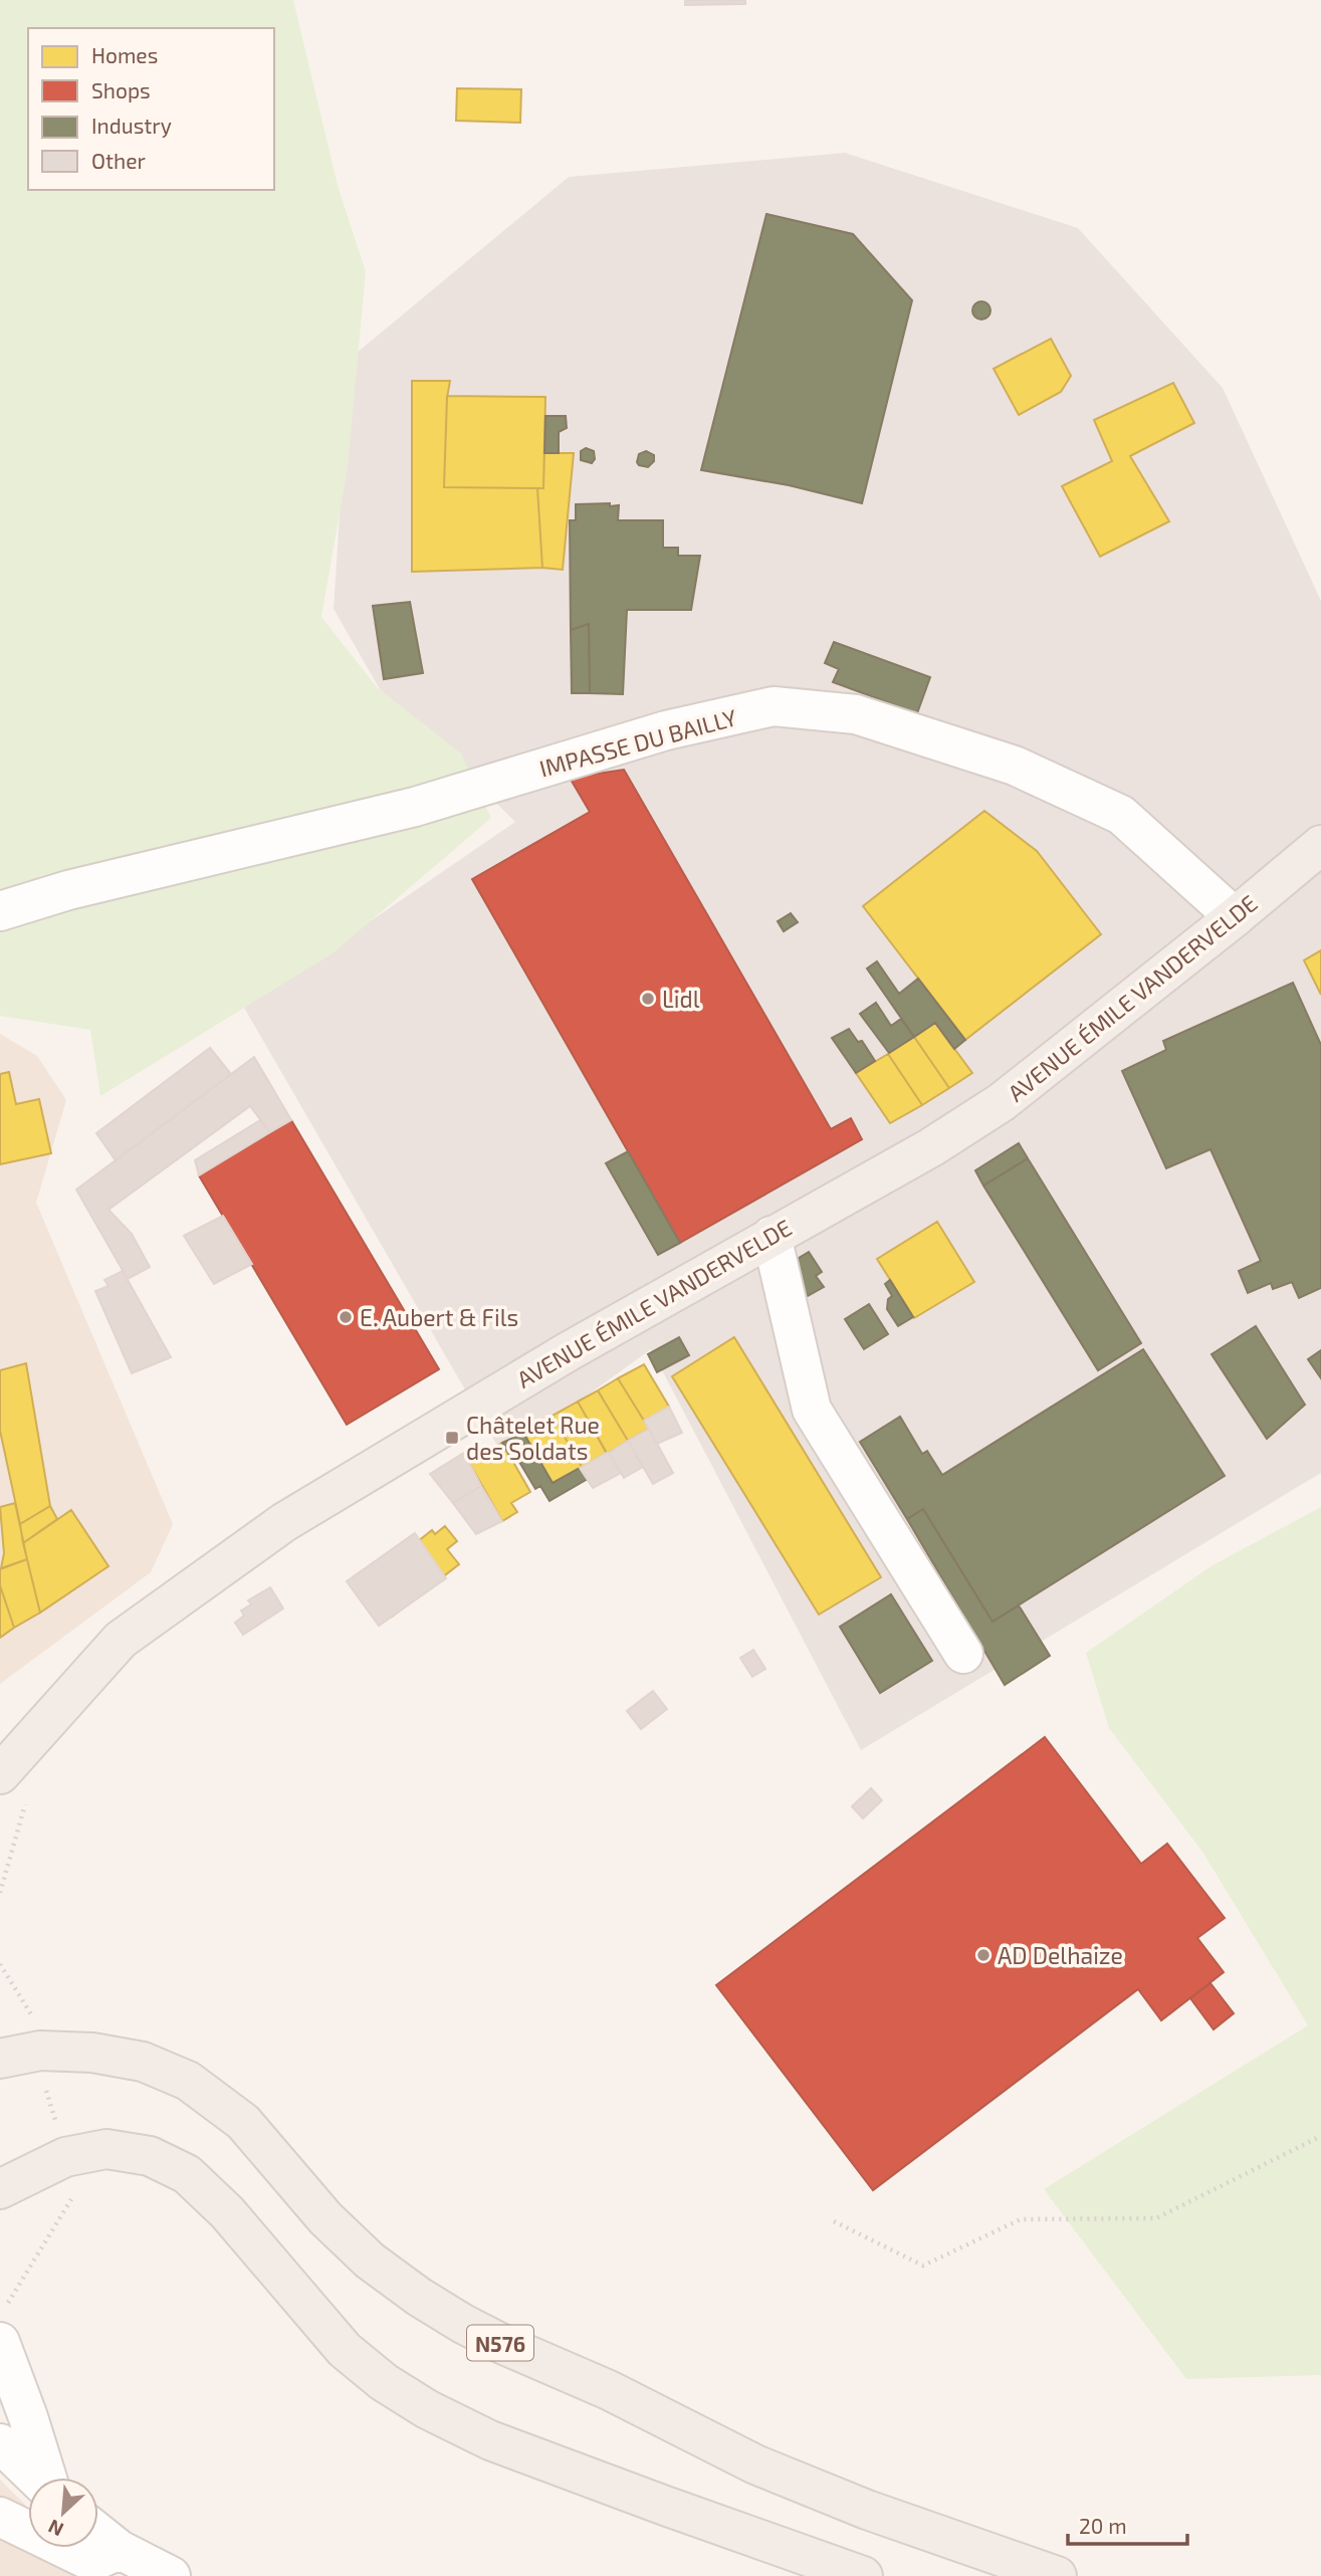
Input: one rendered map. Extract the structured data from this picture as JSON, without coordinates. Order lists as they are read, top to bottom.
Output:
{
  "streets": {
    "main road": ["AVENUE ÉMILE VANDERVELDE", "N576"],
    "street": ["IMPASSE DU BAILLY"]
  },
  "crossings": [
    ["IMPASSE DU BAILLY", "AVENUE ÉMILE VANDERVELDE"]
  ],
  "places": {
    "other": ["Lidl", "E. Aubert & Fils", "AD Delhaize"],
    "transit": ["Châtelet Rue des Soldats"]
  },
  "legend": [
    "Homes",
    "Shops",
    "Industry",
    "Other"
  ],
  "scale_bar": "20 m",
  "north": "bottom left"
}
